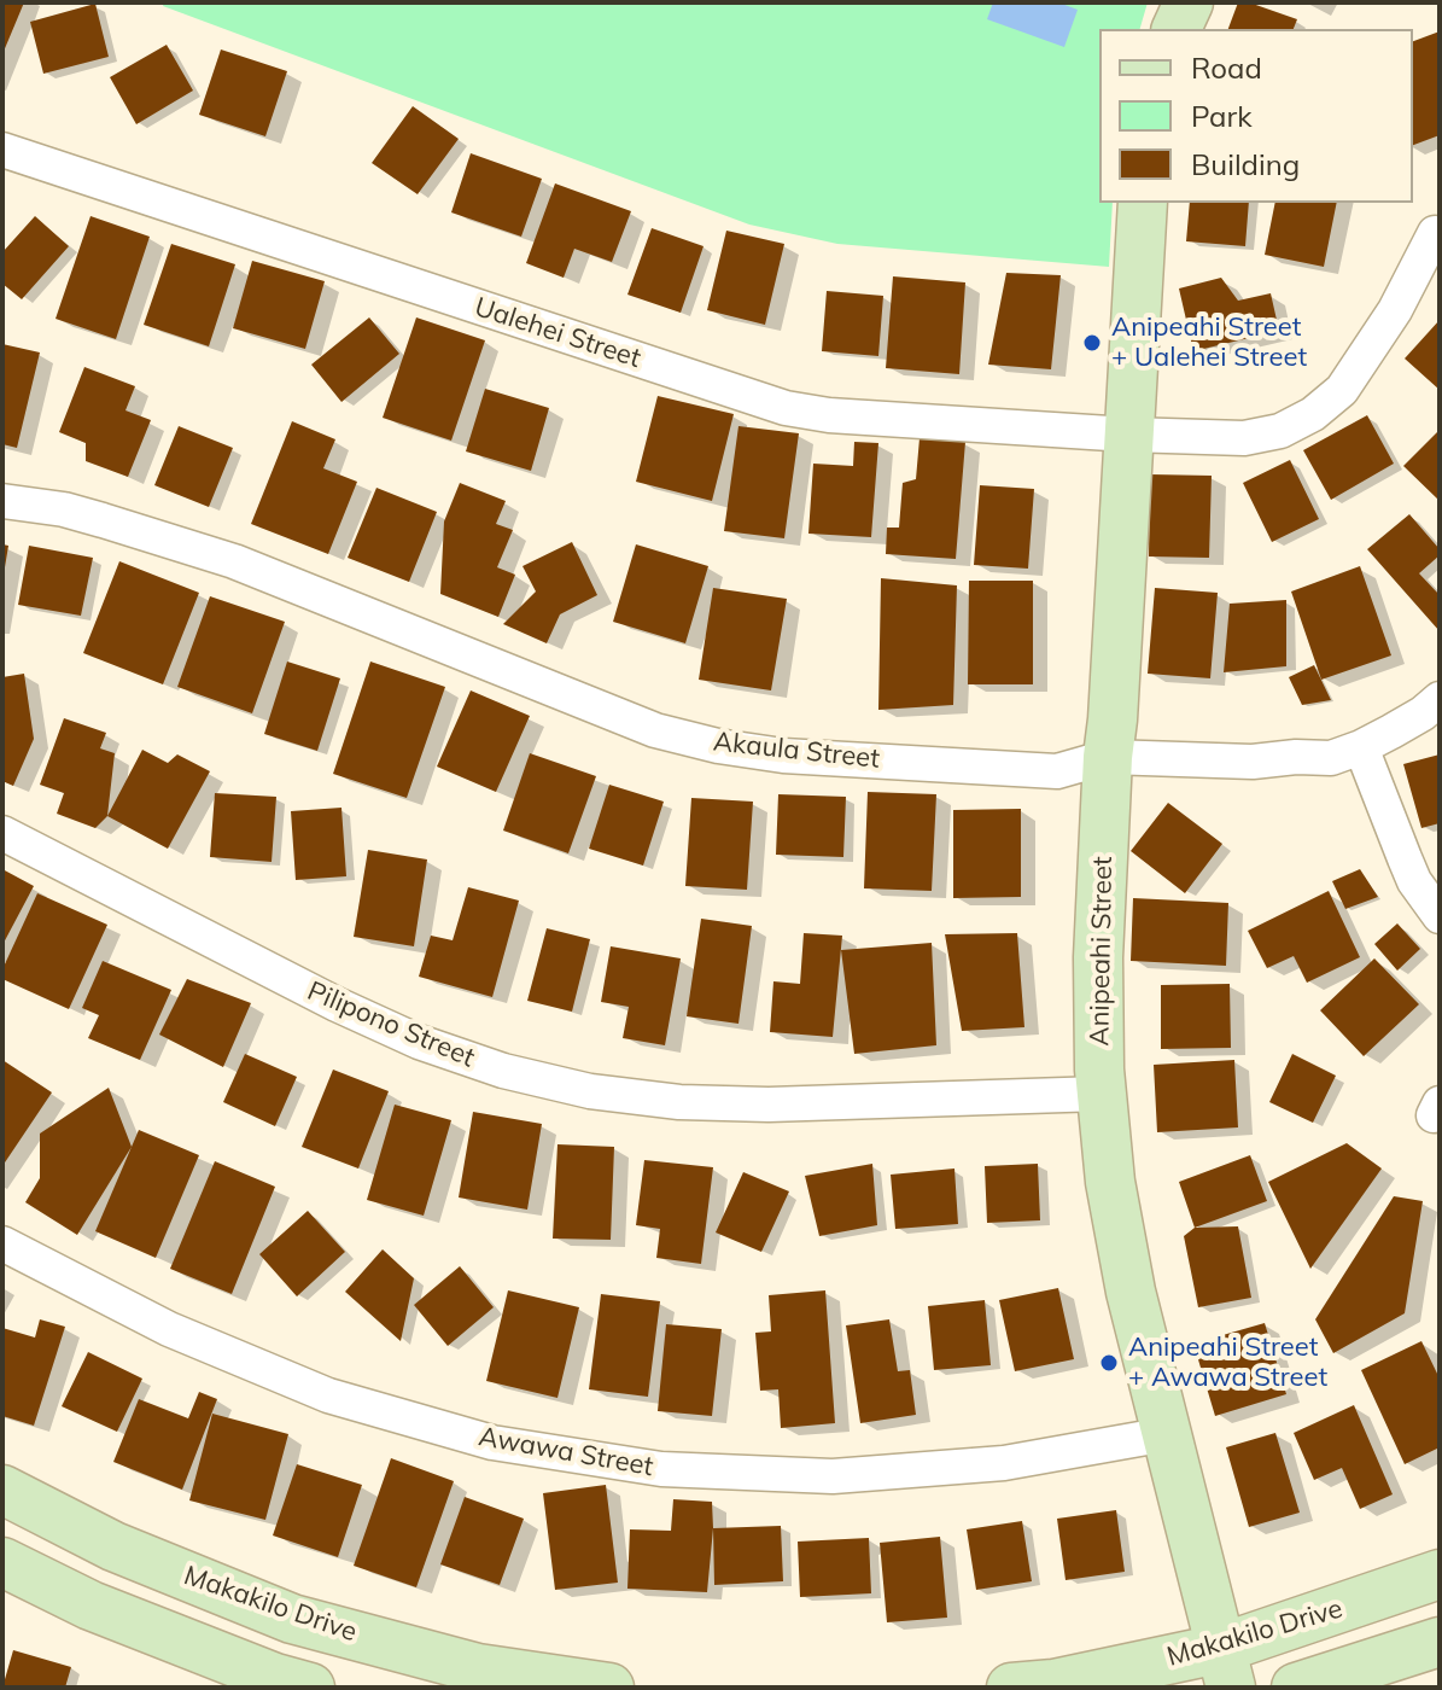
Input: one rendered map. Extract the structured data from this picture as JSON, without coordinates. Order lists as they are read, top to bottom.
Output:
{
  "streets": {
    "main road": ["Anipeahi Street", "Makakilo Drive"],
    "street": [
      "Ualehei Street",
      "Akaula Street",
      "Pilipono Street",
      "Awawa Street"
    ]
  },
  "crossings": [
    ["Ualehei Street", "Anipeahi Street"],
    ["Akaula Street", "Anipeahi Street"],
    ["Anipeahi Street", "Pilipono Street"],
    ["Anipeahi Street", "Awawa Street"],
    ["Anipeahi Street", "Makakilo Drive"]
  ],
  "places": ["Anipeahi Street + Ualehei Street", "Anipeahi Street + Awawa Street"],
  "legend": ["Road", "Park", "Building"]
}
